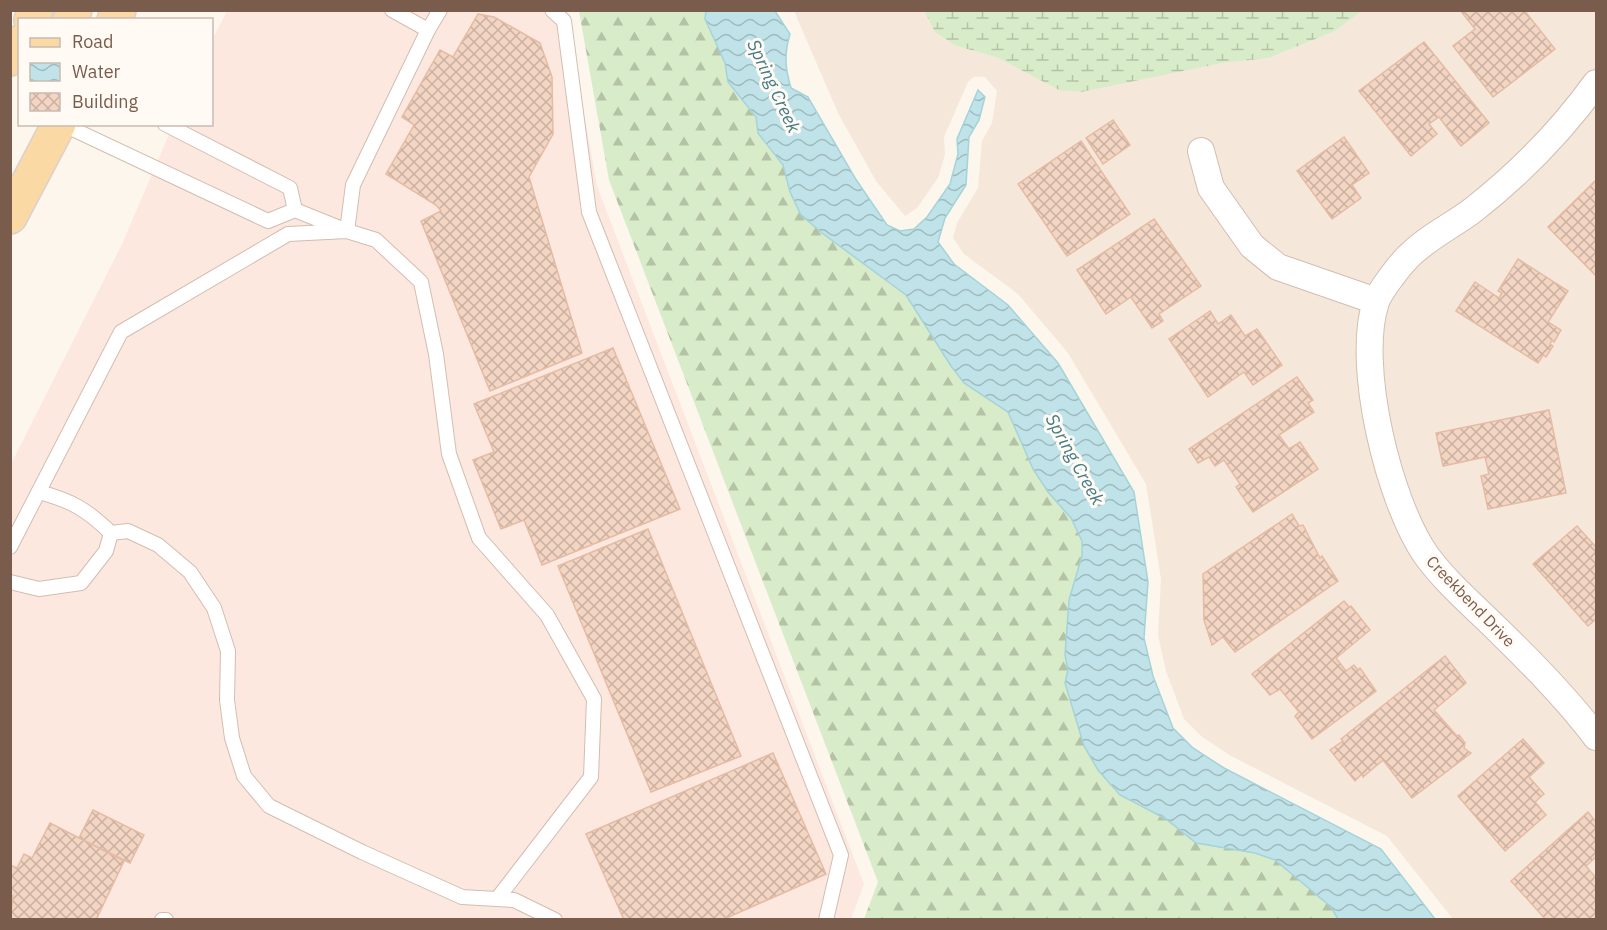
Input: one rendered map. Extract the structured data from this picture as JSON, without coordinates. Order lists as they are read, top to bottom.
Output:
{
  "streets": {
    "street": ["Creekbend Drive"]
  },
  "water": ["Spring Creek"],
  "legend": ["Road", "Water", "Building"]
}
